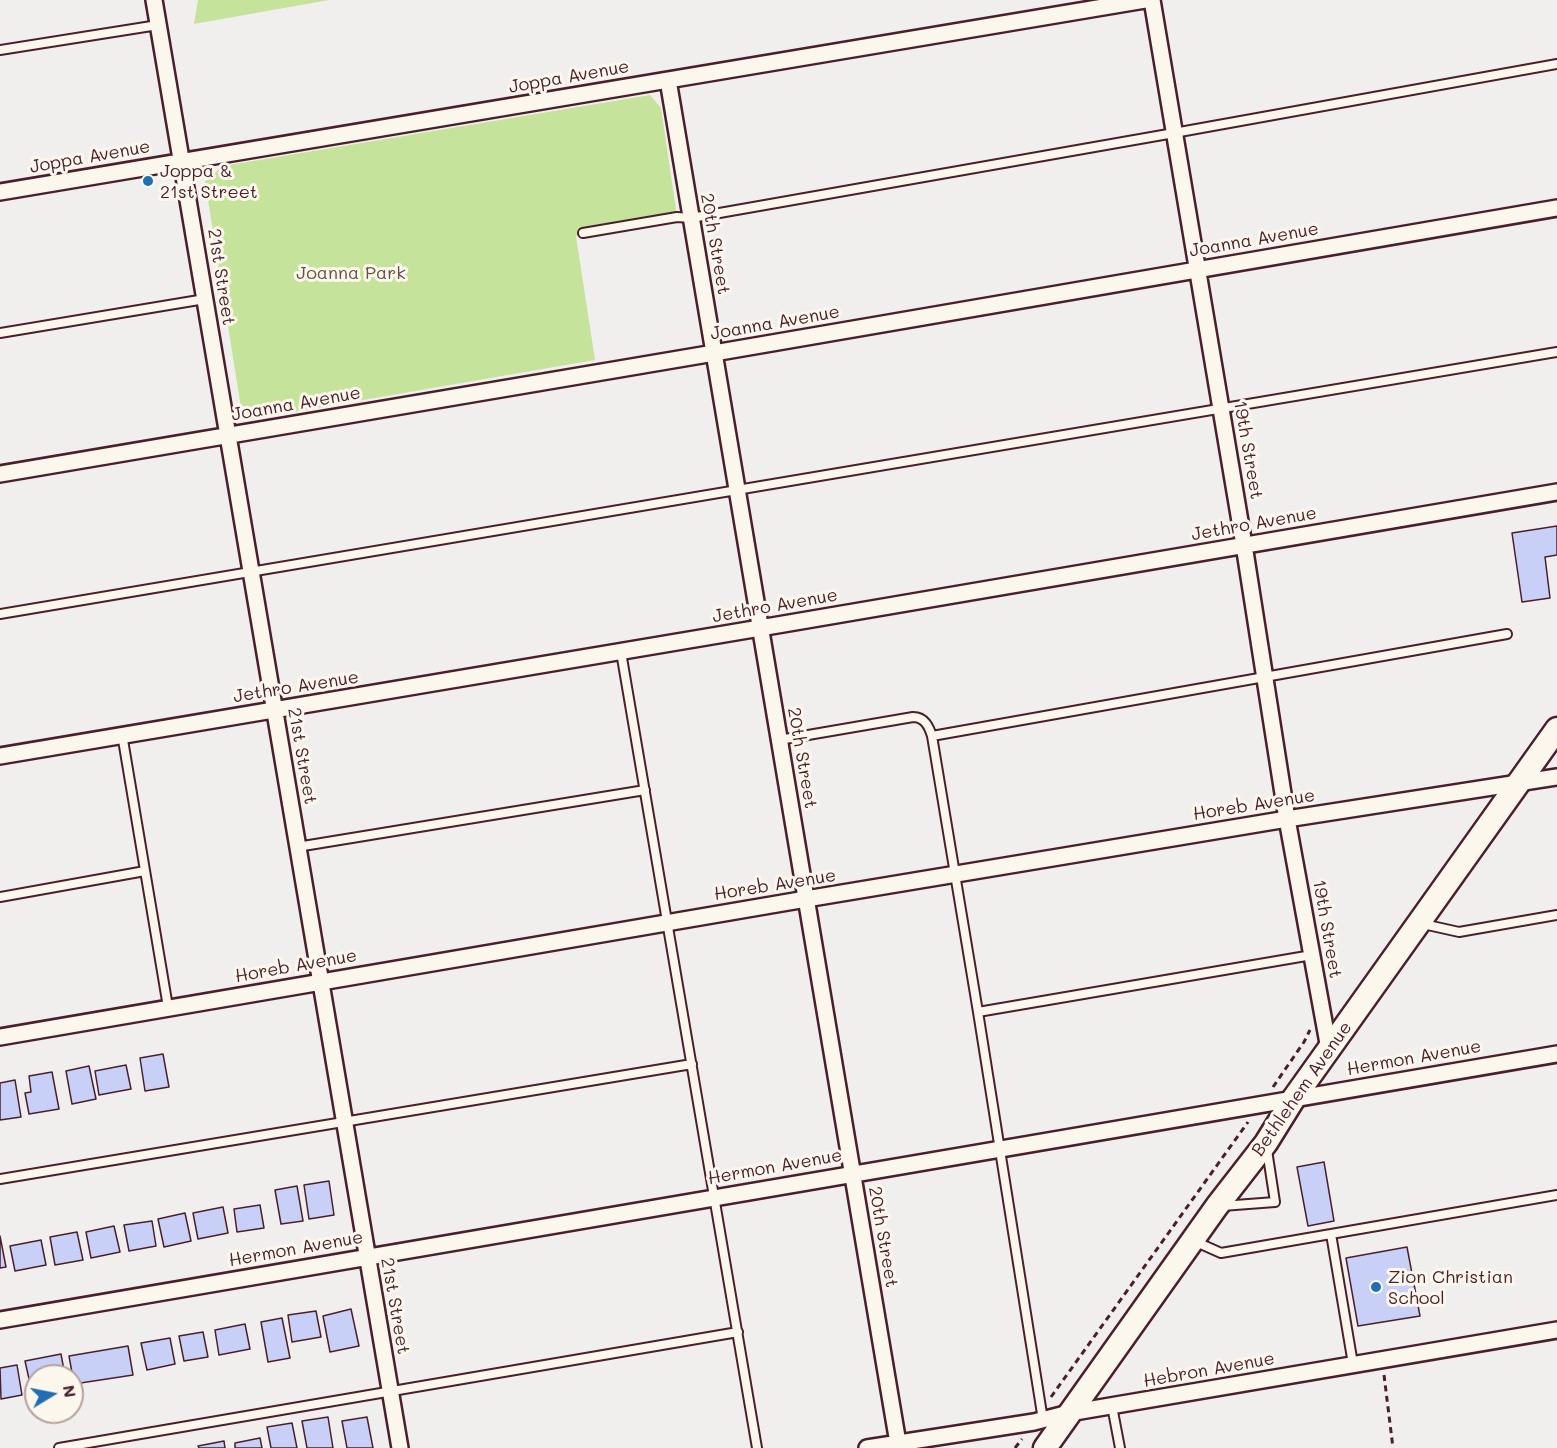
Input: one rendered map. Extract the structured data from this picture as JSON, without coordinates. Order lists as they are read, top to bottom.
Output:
{
  "streets": {
    "main road": ["Bethlehem Avenue"],
    "street": [
      "Joppa Avenue",
      "Joanna Avenue",
      "20th Street",
      "21st Street",
      "19th Street",
      "Jethro Avenue",
      "Horeb Avenue",
      "Hermon Avenue",
      "Hebron Avenue"
    ]
  },
  "crossings": [
    ["Joppa Avenue", "20th Street"],
    ["Joppa Avenue", "21st Street"],
    ["Joanna Avenue", "20th Street"],
    ["Joanna Avenue", "21st Street"],
    ["Joanna Avenue", "19th Street"],
    ["20th Street", "Jethro Avenue"],
    ["20th Street", "Horeb Avenue"],
    ["20th Street", "Hermon Avenue"],
    ["20th Street", "Hebron Avenue"],
    ["21st Street", "Jethro Avenue"],
    ["21st Street", "Horeb Avenue"],
    ["21st Street", "Hermon Avenue"],
    ["19th Street", "Jethro Avenue"],
    ["19th Street", "Horeb Avenue"],
    ["19th Street", "Bethlehem Avenue"],
    ["Horeb Avenue", "Bethlehem Avenue"],
    ["Hermon Avenue", "Bethlehem Avenue"],
    ["Bethlehem Avenue", "Hebron Avenue"]
  ],
  "parks": ["Joanna Park"],
  "places": ["Joppa & 21st Street", "Zion Christian School"],
  "north": "right"
}
